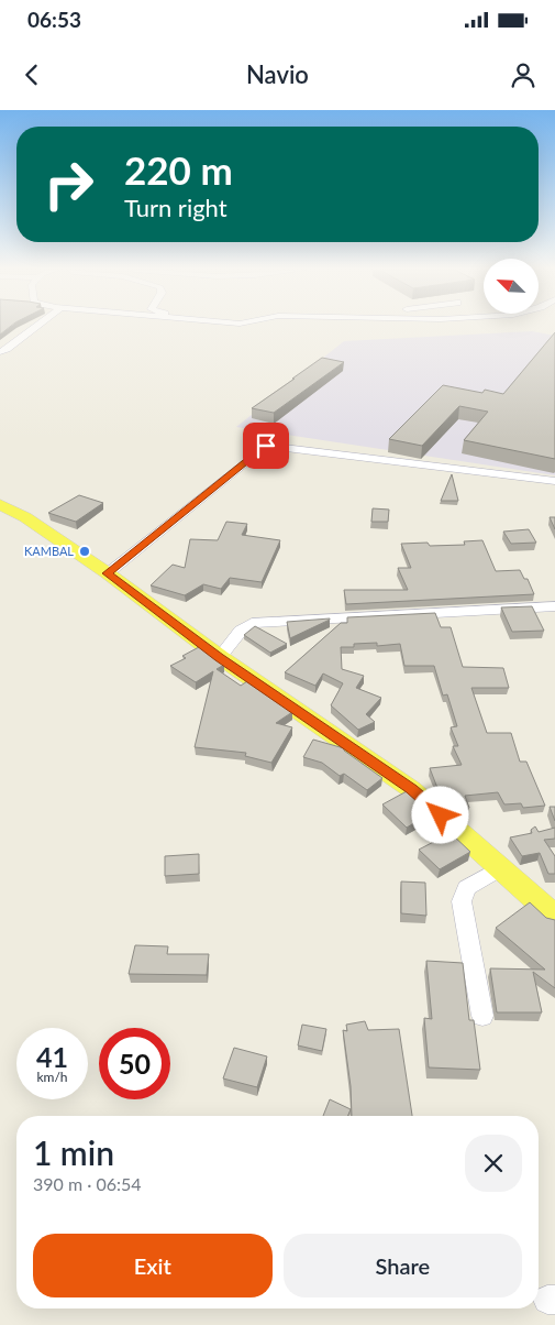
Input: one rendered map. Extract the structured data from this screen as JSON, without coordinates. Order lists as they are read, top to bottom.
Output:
{
  "places": ["KAMBAL"],
  "north": "top left",
  "page": {
    "status": "06:53",
    "header": "Navio",
    "turn": ["220 m", "Turn right"],
    "speed": "41 km/h",
    "limit": "50",
    "heading": ["1 min", "390 m · 06:54"],
    "buttons": ["Exit", "Share"]
  }
}
